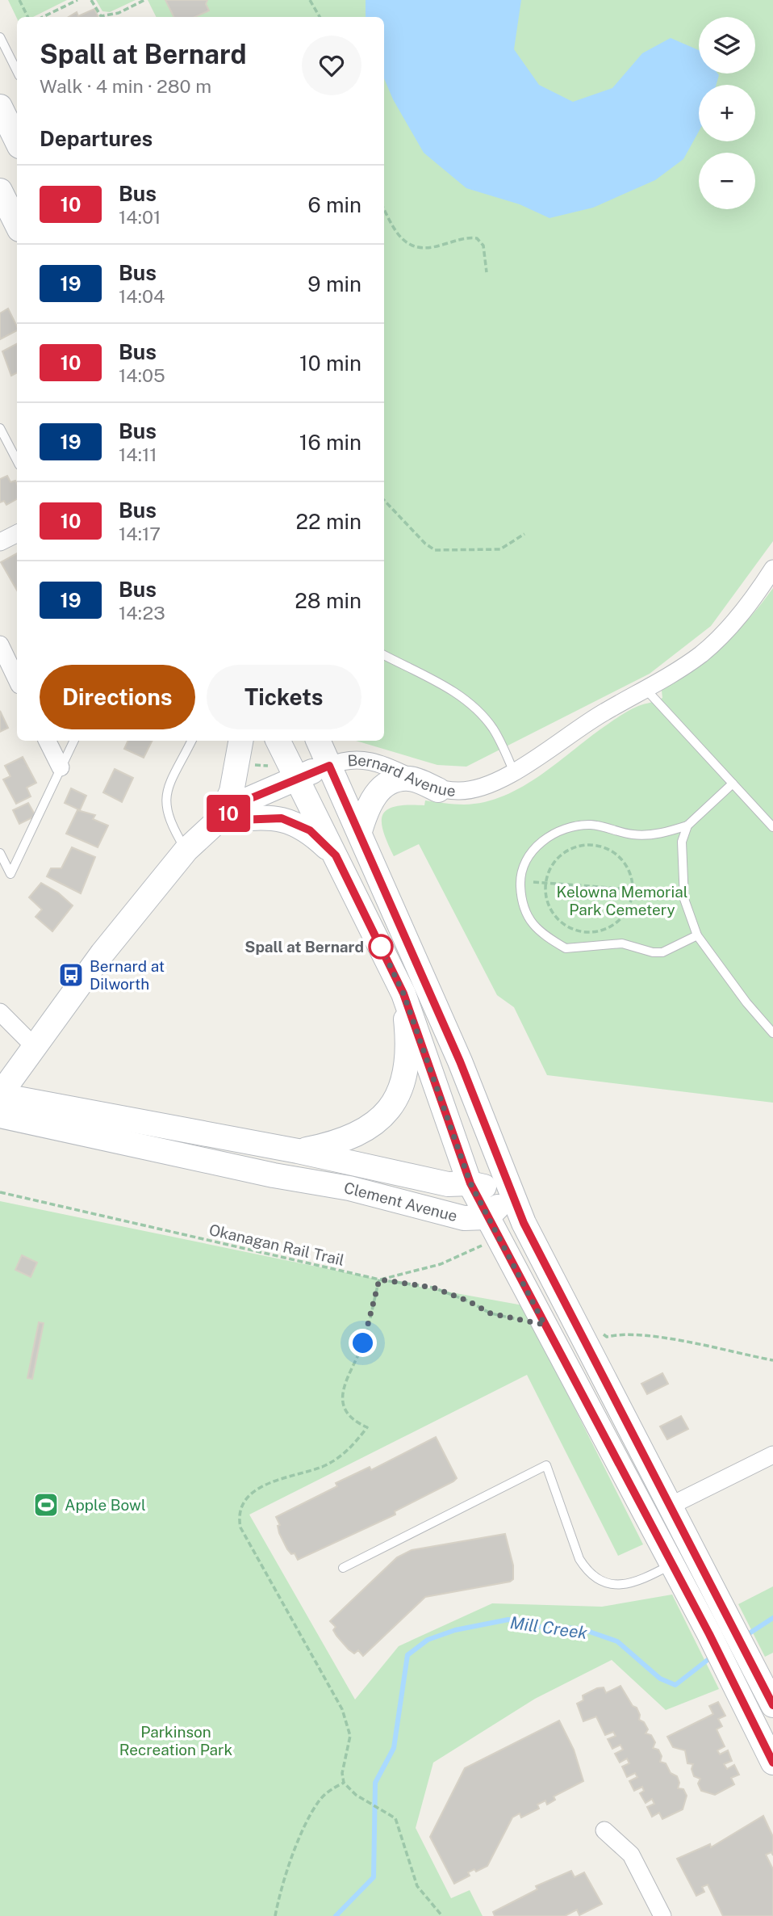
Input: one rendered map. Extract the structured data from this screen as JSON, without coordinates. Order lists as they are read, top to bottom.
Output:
{
  "streets": {
    "main road": ["Bernard Avenue", "Clement Avenue"],
    "path": ["Okanagan Rail Trail"]
  },
  "crossings": [
    ["Bernard Avenue", "Clement Avenue"]
  ],
  "water": ["Mill Creek"],
  "parks": ["Kelowna Memorial Park Cemetery", "Parkinson Recreation Park"],
  "places": {
    "other": ["Spall at Bernard"],
    "bus stop": ["Bernard at Dilworth"],
    "sports": ["Apple Bowl"]
  },
  "lines": ["bus line 10"],
  "page": {
    "on_map": "10",
    "map_buttons": ["+", "−"],
    "heading": [
      ["Spall at Bernard", "Walk · 4 min · 280 m"],
      "Departures"
    ],
    "list": [
      {
        "mark": "10",
        "name": "Bus",
        "note": "14:01",
        "value": "6 min"
      },
      {
        "mark": "19",
        "name": "Bus",
        "note": "14:04",
        "value": "9 min"
      },
      {
        "mark": "10",
        "name": "Bus",
        "note": "14:05",
        "value": "10 min"
      },
      {
        "mark": "19",
        "name": "Bus",
        "note": "14:11",
        "value": "16 min"
      },
      {
        "mark": "10",
        "name": "Bus",
        "note": "14:17",
        "value": "22 min"
      },
      {
        "mark": "19",
        "name": "Bus",
        "note": "14:23",
        "value": "28 min"
      }
    ],
    "buttons": ["Directions", "Tickets"]
  }
}
